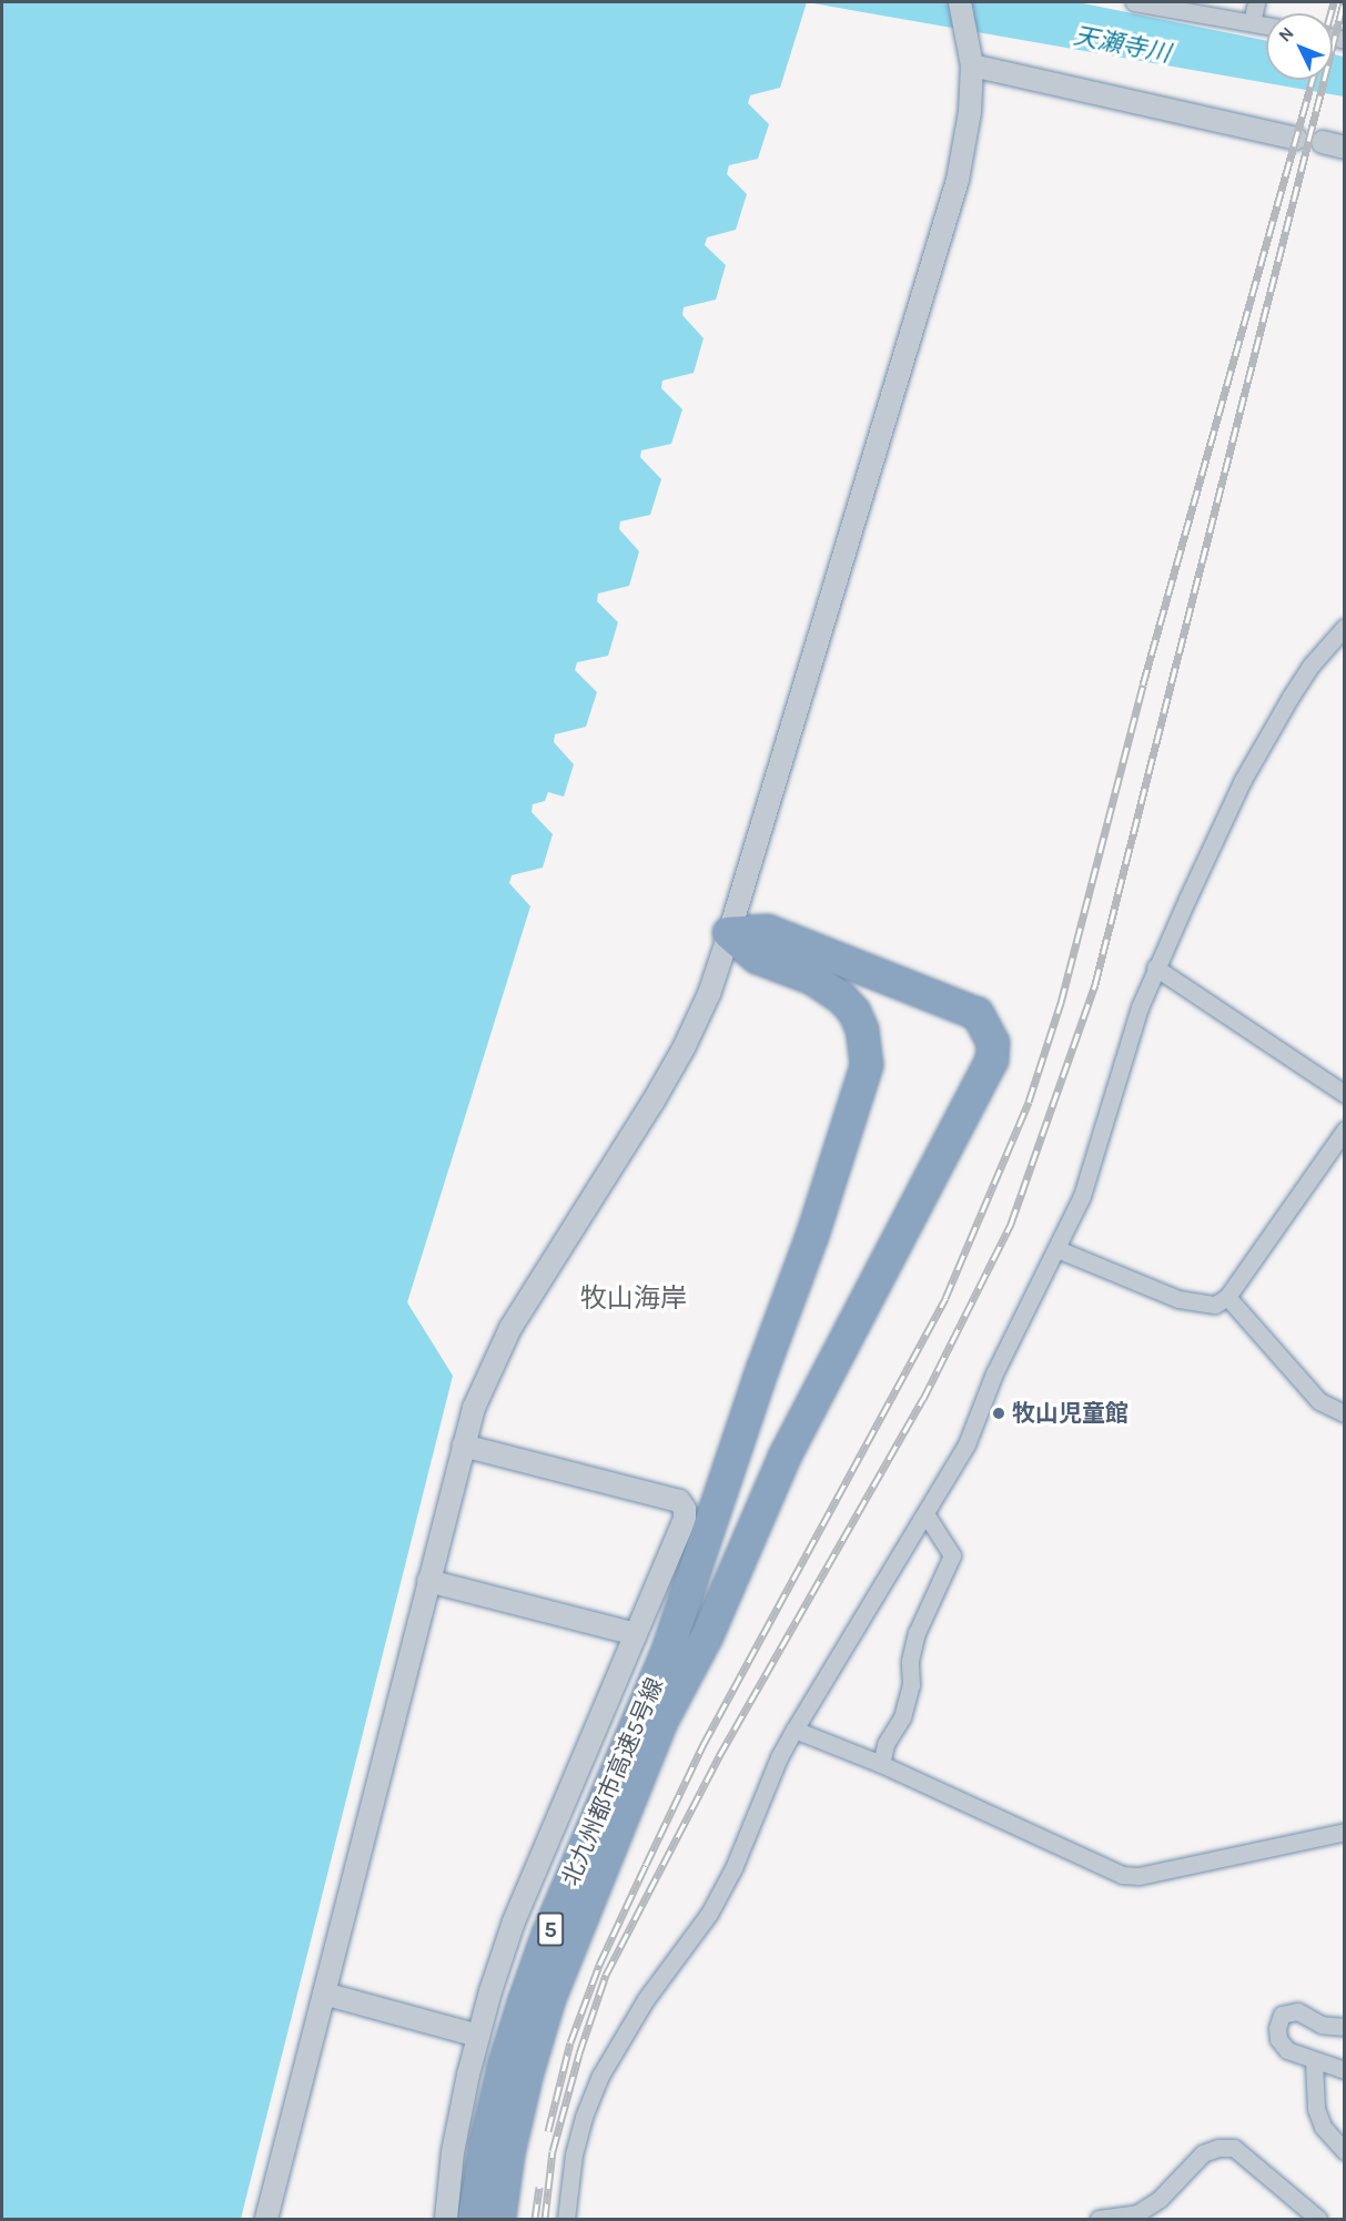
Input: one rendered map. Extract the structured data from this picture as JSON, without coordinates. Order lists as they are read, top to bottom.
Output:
{
  "streets": {
    "highway": ["北九州都市高速5号線", "5"]
  },
  "districts": ["牧山海岸"],
  "water": ["天瀬寺川"],
  "places": ["牧山児童館"],
  "north": "top left"
}
